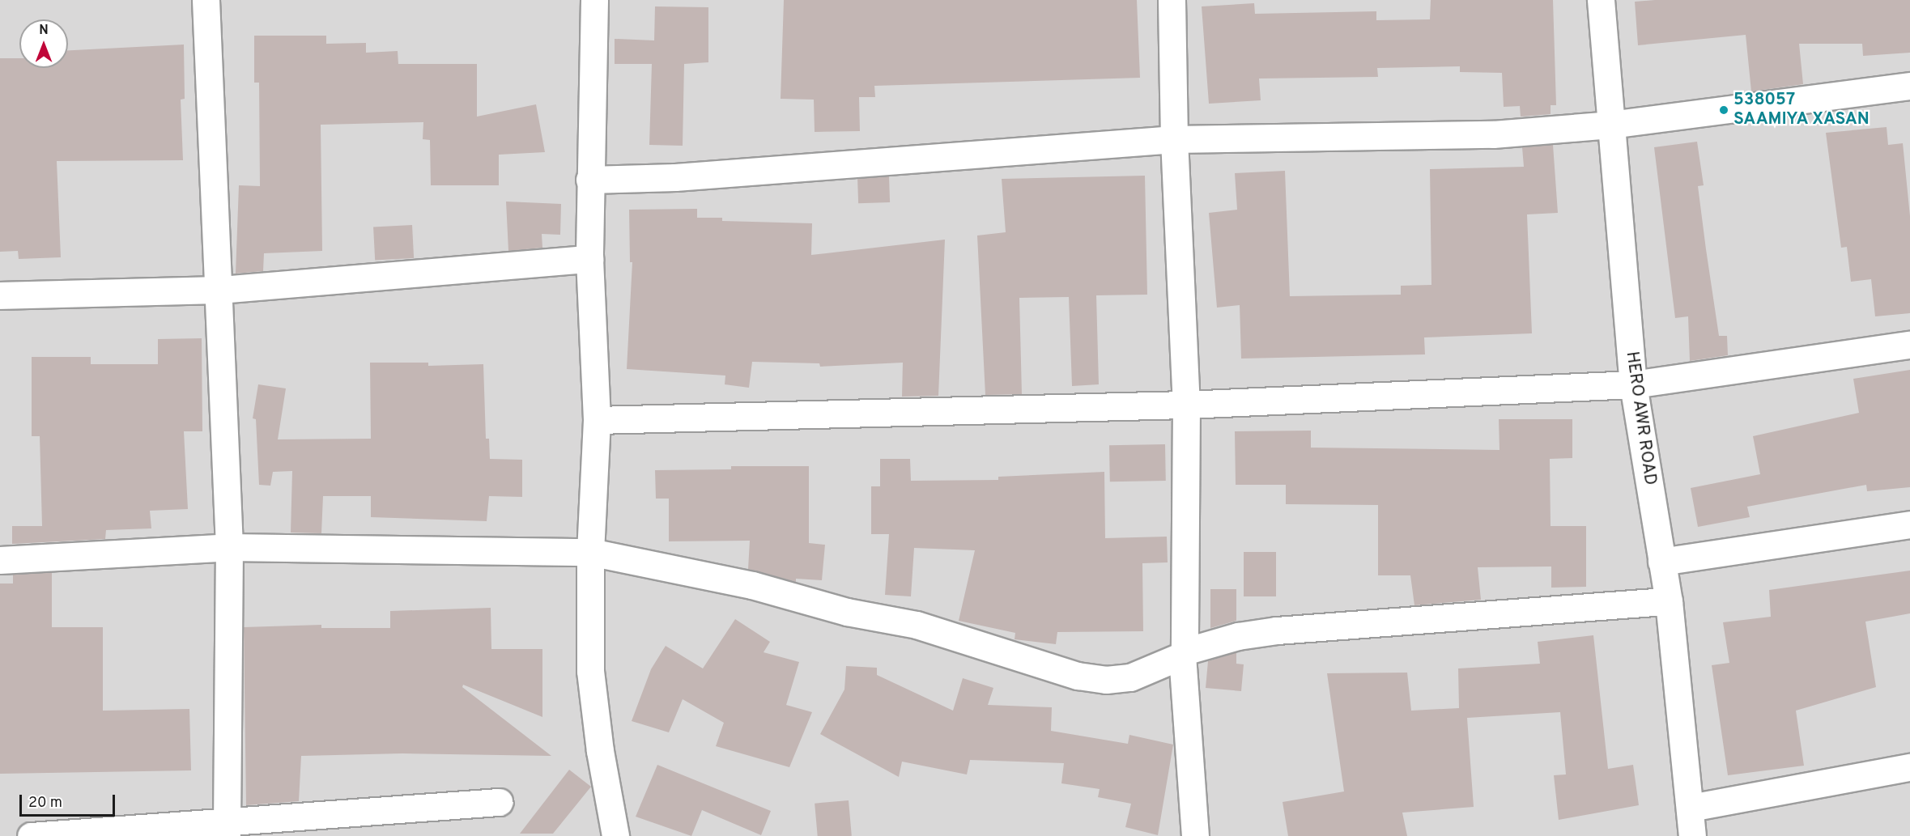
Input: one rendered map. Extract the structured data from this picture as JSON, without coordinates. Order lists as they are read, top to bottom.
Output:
{
  "streets": {
    "street": ["HERO AWR ROAD"]
  },
  "places": ["538057 SAAMIYA XASAN"],
  "scale_bar": "20 m",
  "north": "top"
}
